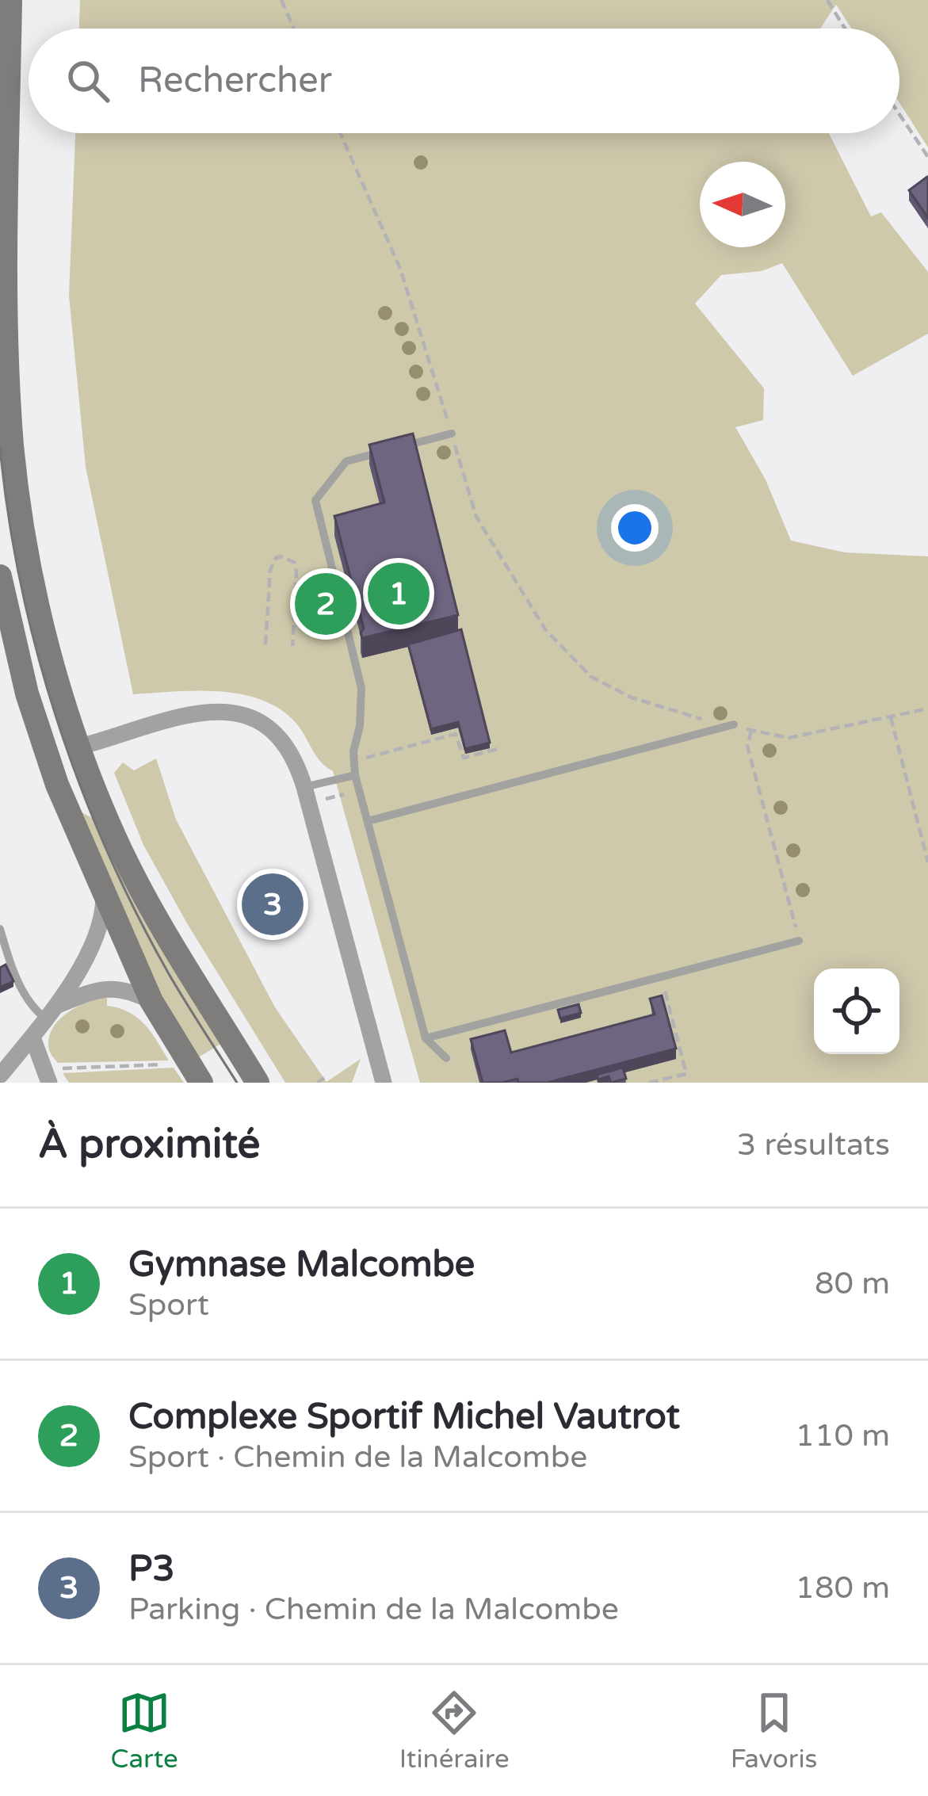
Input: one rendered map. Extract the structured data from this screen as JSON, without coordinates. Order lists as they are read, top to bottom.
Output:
{
  "north": "left",
  "page": {
    "search": "Rechercher",
    "pins": ["1", "2", "3"],
    "heading": ["À proximité", "3 résultats"],
    "list": [
      {
        "mark": "1",
        "name": "Gymnase Malcombe",
        "note": "Sport",
        "value": "80 m"
      },
      {
        "mark": "2",
        "name": "Complexe Sportif Michel Vautrot",
        "note": "Sport · Chemin de la Malcombe",
        "value": "110 m"
      },
      {
        "mark": "3",
        "name": "P3",
        "note": "Parking · Chemin de la Malcombe",
        "value": "180 m"
      }
    ],
    "nav": ["Carte", "Itinéraire", "Favoris"]
  }
}
